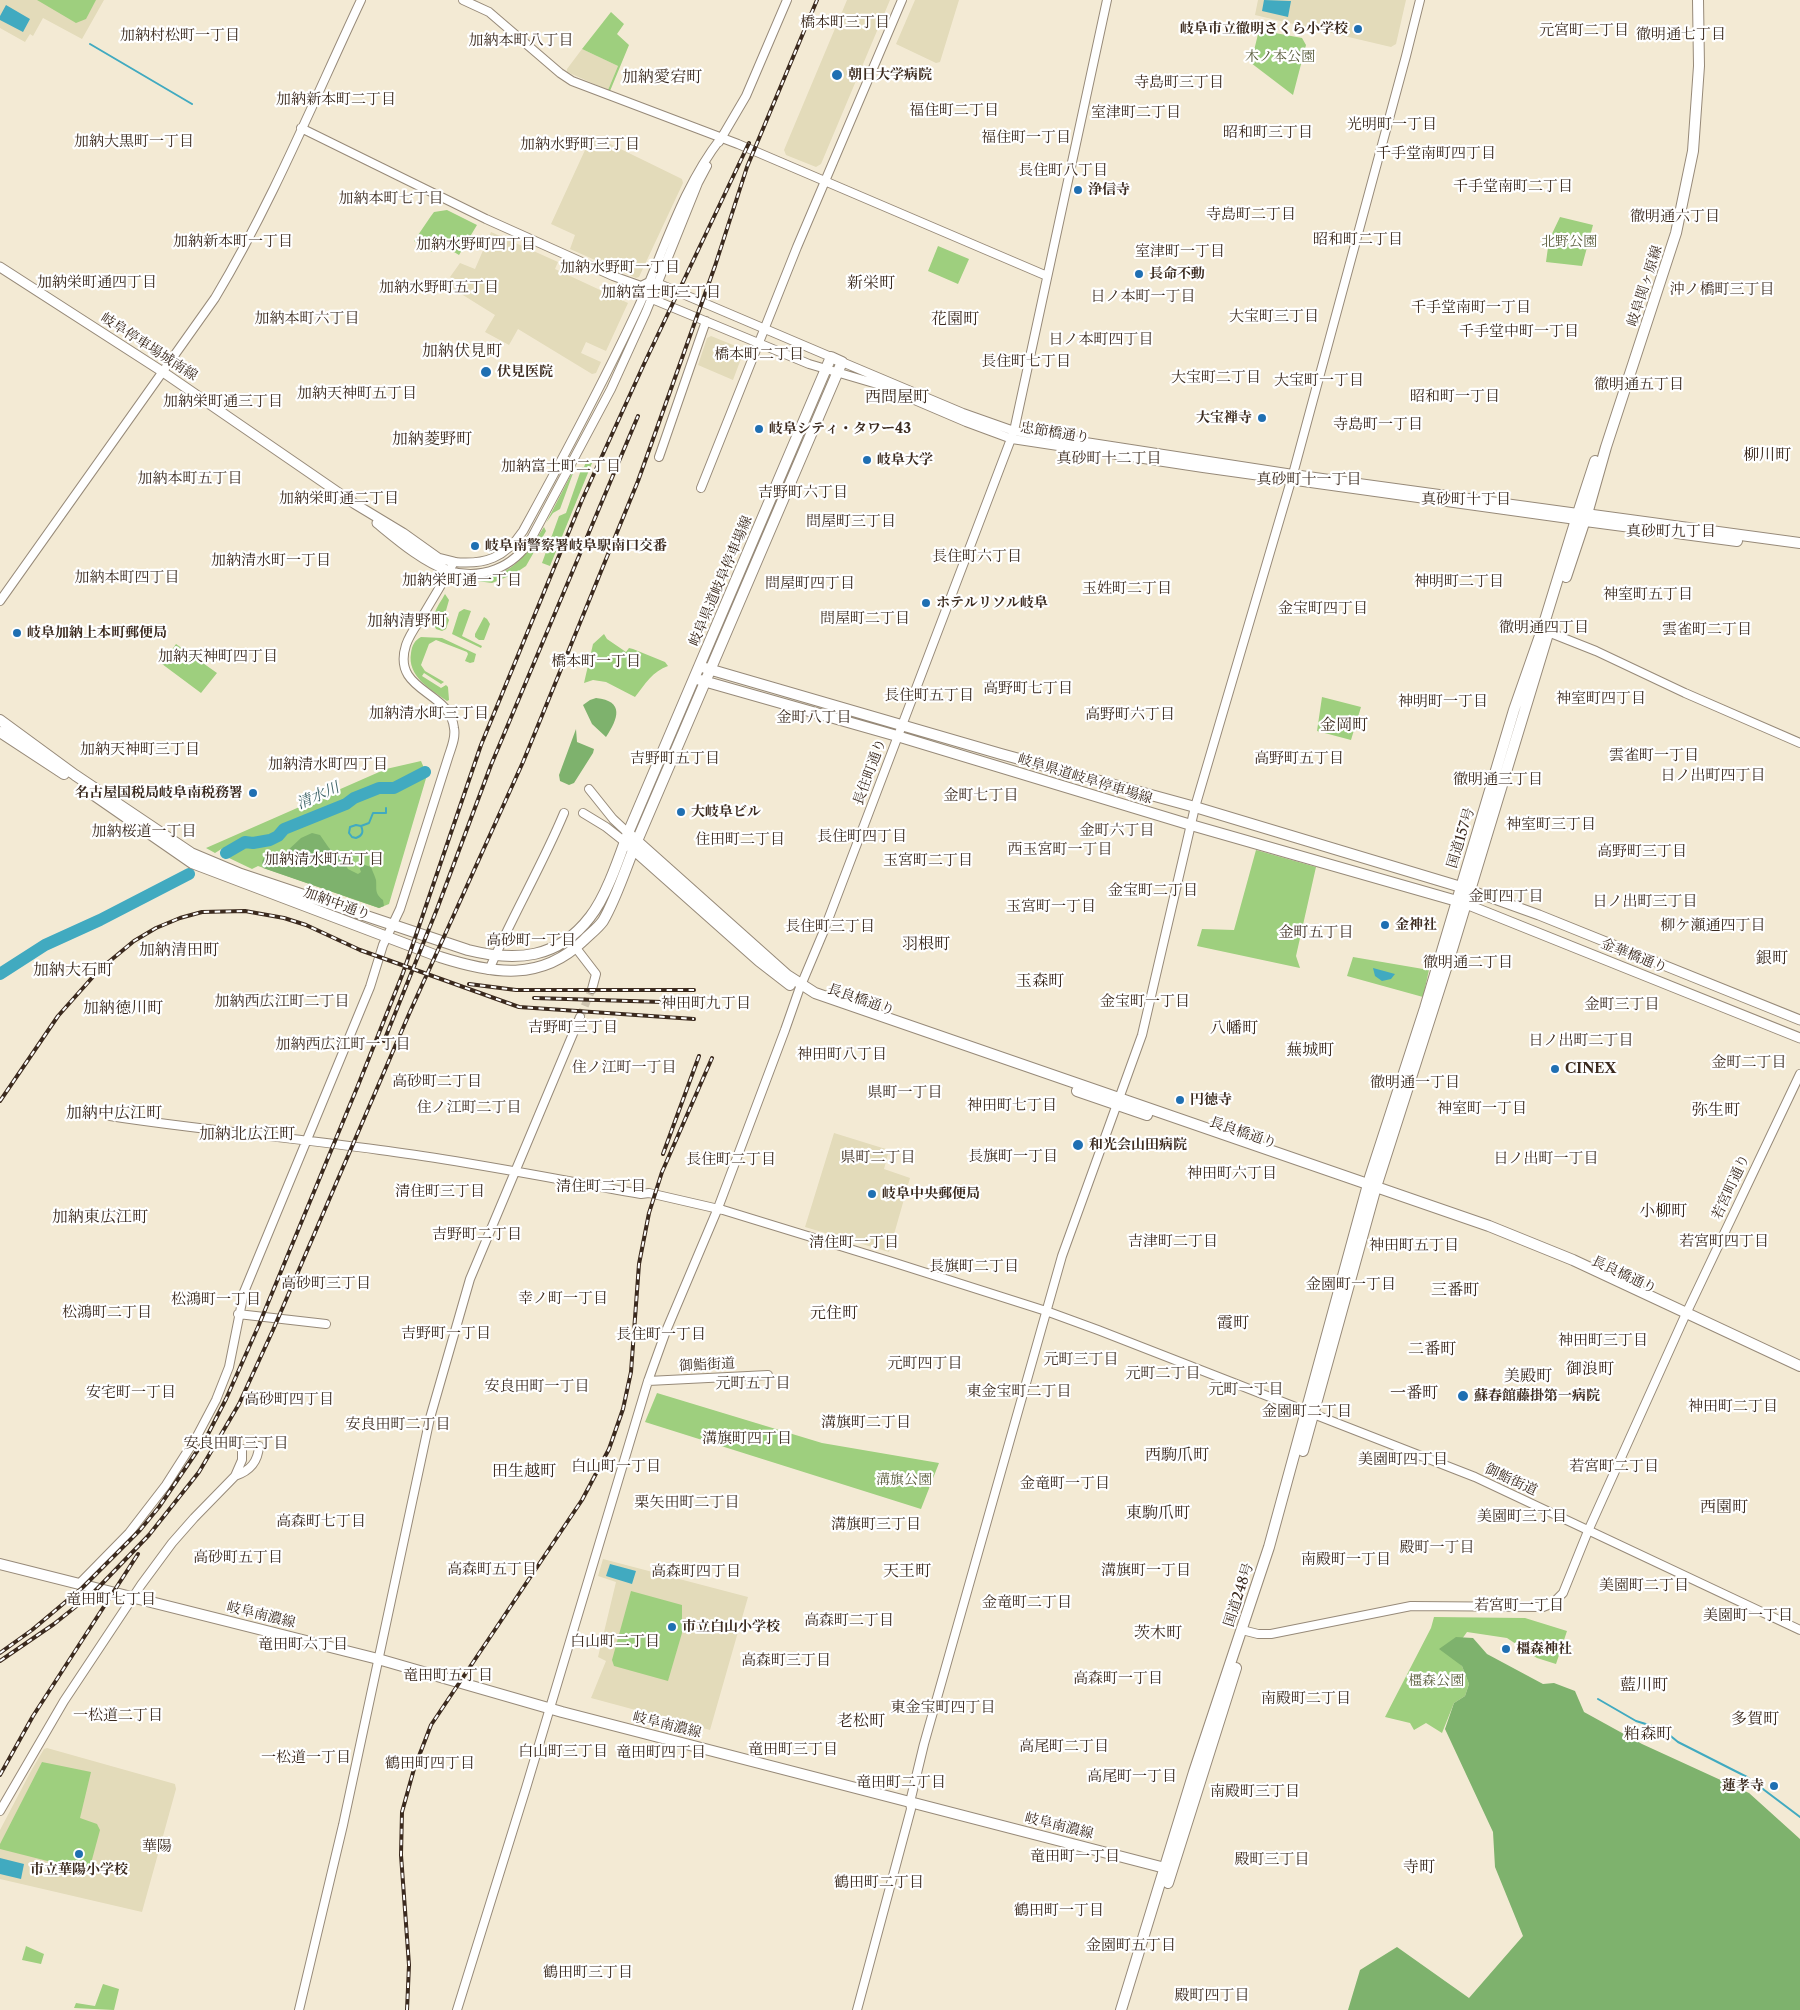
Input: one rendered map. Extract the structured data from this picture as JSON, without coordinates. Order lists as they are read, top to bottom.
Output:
{
  "streets": {
    "main road": [
      "岐阜関ヶ原線",
      "岐阜停車場城南線",
      "岐阜県道岐阜停車場線",
      "国道157号",
      "加納中通り",
      "金華橋通り",
      "長良橋通り",
      "国道248号",
      "岐阜南濃線"
    ],
    "street": [
      "忠節橋通り",
      "長住町通り",
      "若宮町通り",
      "御鮨街道"
    ]
  },
  "crossings": [
    ["岐阜関ヶ原線", "忠節橋通り"],
    ["岐阜関ヶ原線", "国道157号"],
    ["忠節橋通り", "岐阜県道岐阜停車場線"],
    ["忠節橋通り", "長住町通り"],
    ["忠節橋通り", "国道157号"],
    ["岐阜県道岐阜停車場線", "長住町通り"],
    ["岐阜県道岐阜停車場線", "国道157号"],
    ["岐阜県道岐阜停車場線", "加納中通り"],
    ["岐阜県道岐阜停車場線", "金華橋通り"],
    ["岐阜県道岐阜停車場線", "長良橋通り"],
    ["長住町通り", "長良橋通り"],
    ["長住町通り", "御鮨街道"],
    ["長住町通り", "岐阜南濃線"],
    ["国道157号", "金華橋通り"],
    ["国道157号", "長良橋通り"],
    ["国道157号", "国道248号"],
    ["加納中通り", "長良橋通り"],
    ["長良橋通り", "若宮町通り"],
    ["長良橋通り", "国道248号"],
    ["若宮町通り", "御鮨街道"],
    ["若宮町通り", "国道248号"],
    ["御鮨街道", "国道248号"],
    ["国道248号", "岐阜南濃線"]
  ],
  "districts": [
    "橋本町三丁目",
    "元宮町二丁目",
    "徹明通七丁目",
    "加納村松町一丁目",
    "加納本町八丁目",
    "加納愛宕町",
    "寺島町三丁目",
    "加納新本町二丁目",
    "福住町二丁目",
    "室津町二丁目",
    "光明町一丁目",
    "昭和町三丁目",
    "福住町一丁目",
    "加納大黒町一丁目",
    "加納水野町三丁目",
    "千手堂南町四丁目",
    "長住町八丁目",
    "千手堂南町二丁目",
    "加納本町七丁目",
    "寺島町二丁目",
    "徹明通六丁目",
    "昭和町二丁目",
    "加納新本町一丁目",
    "加納水野町四丁目",
    "室津町一丁目",
    "加納水野町一丁目",
    "加納栄町通四丁目",
    "新栄町",
    "加納水野町五丁目",
    "沖ノ橋町三丁目",
    "加納富士町三丁目",
    "日ノ本町一丁目",
    "千手堂南町一丁目",
    "大宝町三丁目",
    "加納本町六丁目",
    "花園町",
    "千手堂中町一丁目",
    "日ノ本町四丁目",
    "加納伏見町",
    "橋本町二丁目",
    "長住町七丁目",
    "大宝町二丁目",
    "大宝町一丁目",
    "徹明通五丁目",
    "加納天神町五丁目",
    "西問屋町",
    "昭和町一丁目",
    "加納栄町通三丁目",
    "寺島町一丁目",
    "加納菱野町",
    "柳川町",
    "真砂町十二丁目",
    "加納富士町二丁目",
    "加納本町五丁目",
    "真砂町十一丁目",
    "吉野町六丁目",
    "加納栄町通二丁目",
    "真砂町十丁目",
    "問屋町三丁目",
    "真砂町九丁目",
    "長住町六丁目",
    "加納清水町一丁目",
    "加納本町四丁目",
    "加納栄町通一丁目",
    "神明町二丁目",
    "問屋町四丁目",
    "玉姓町二丁目",
    "神室町五丁目",
    "金宝町四丁目",
    "問屋町二丁目",
    "加納清野町",
    "徹明通四丁目",
    "雲雀町二丁目",
    "加納天神町四丁目",
    "橋本町一丁目",
    "高野町七丁目",
    "長住町五丁目",
    "神室町四丁目",
    "神明町一丁目",
    "加納清水町三丁目",
    "高野町六丁目",
    "金町八丁目",
    "金岡町",
    "加納天神町三丁目",
    "雲雀町一丁目",
    "吉野町五丁目",
    "高野町五丁目",
    "加納清水町四丁目",
    "日ノ出町四丁目",
    "徹明通三丁目",
    "金町七丁目",
    "神室町三丁目",
    "金町六丁目",
    "加納桜道一丁目",
    "長住町四丁目",
    "住田町二丁目",
    "西玉宮町一丁目",
    "高野町三丁目",
    "加納清水町五丁目",
    "玉宮町二丁目",
    "金宝町二丁目",
    "金町四丁目",
    "日ノ出町三丁目",
    "玉宮町一丁目",
    "柳ケ瀬通四丁目",
    "長住町三丁目",
    "金町五丁目",
    "高砂町一丁目",
    "羽根町",
    "加納清田町",
    "銀町",
    "徹明通二丁目",
    "加納大石町",
    "玉森町",
    "加納西広江町二丁目",
    "金宝町一丁目",
    "神田町九丁目",
    "金町三丁目",
    "加納徳川町",
    "吉野町三丁目",
    "八幡町",
    "日ノ出町二丁目",
    "加納西広江町一丁目",
    "蕪城町",
    "神田町八丁目",
    "金町二丁目",
    "住ノ江町一丁目",
    "高砂町二丁目",
    "徹明通一丁目",
    "県町一丁目",
    "神田町七丁目",
    "住ノ江町二丁目",
    "神室町一丁目",
    "弥生町",
    "加納中広江町",
    "加納北広江町",
    "長旗町一丁目",
    "県町二丁目",
    "日ノ出町一丁目",
    "長住町二丁目",
    "神田町六丁目",
    "清住町二丁目",
    "清住町三丁目",
    "小柳町",
    "加納東広江町",
    "吉野町二丁目",
    "吉津町二丁目",
    "若宮町四丁目",
    "清住町一丁目",
    "神田町五丁目",
    "長旗町二丁目",
    "高砂町三丁目",
    "金園町一丁目",
    "三番町",
    "幸ノ町一丁目",
    "松鴻町一丁目",
    "松鴻町二丁目",
    "元住町",
    "霞町",
    "吉野町一丁目",
    "長住町一丁目",
    "神田町三丁目",
    "二番町",
    "元町三丁目",
    "元町四丁目",
    "御浪町",
    "元町二丁目",
    "美殿町",
    "元町五丁目",
    "安良田町一丁目",
    "元町一丁目",
    "東金宝町二丁目",
    "安宅町一丁目",
    "一番町",
    "高砂町四丁目",
    "神田町二丁目",
    "金園町二丁目",
    "溝旗町二丁目",
    "安良田町二丁目",
    "溝旗町四丁目",
    "安良田町三丁目",
    "西駒爪町",
    "美園町四丁目",
    "白山町一丁目",
    "若宮町二丁目",
    "田生越町",
    "金竜町一丁目",
    "栗矢田町二丁目",
    "西園町",
    "東駒爪町",
    "美園町三丁目",
    "高森町七丁目",
    "溝旗町三丁目",
    "殿町一丁目",
    "高砂町五丁目",
    "南殿町一丁目",
    "高森町五丁目",
    "天王町",
    "溝旗町一丁目",
    "高森町四丁目",
    "美園町二丁目",
    "竜田町七丁目",
    "金竜町二丁目",
    "若宮町一丁目",
    "美園町一丁目",
    "高森町二丁目",
    "茨木町",
    "白山町二丁目",
    "竜田町六丁目",
    "高森町三丁目",
    "竜田町五丁目",
    "高森町一丁目",
    "藍川町",
    "南殿町二丁目",
    "東金宝町四丁目",
    "一松道二丁目",
    "多賀町",
    "老松町",
    "粕森町",
    "高尾町二丁目",
    "竜田町三丁目",
    "白山町三丁目",
    "竜田町四丁目",
    "一松道一丁目",
    "鶴田町四丁目",
    "高尾町一丁目",
    "竜田町二丁目",
    "南殿町三丁目",
    "華陽",
    "竜田町一丁目",
    "殿町三丁目",
    "寺町",
    "鶴田町二丁目",
    "鶴田町一丁目",
    "金園町五丁目",
    "鶴田町三丁目",
    "殿町四丁目"
  ],
  "water": ["清水川"],
  "parks": [
    "木ノ本公園",
    "北野公園",
    "溝旗公園",
    "橿森公園"
  ],
  "places": [
    "岐阜市立徹明さくら小学校",
    "朝日大学病院",
    "浄信寺",
    "長命不動",
    "伏見医院",
    "大宝禅寺",
    "岐阜シティ・タワー43",
    "岐阜大学",
    "岐阜南警察署岐阜駅南口交番",
    "ホテルリソル岐阜",
    "岐阜加納上本町郵便局",
    "名古屋国税局岐阜南税務署",
    "大岐阜ビル",
    "金神社",
    "CINEX",
    "円徳寺",
    "和光会山田病院",
    "岐阜中央郵便局",
    "蘇春館藤掛第一病院",
    "市立白山小学校",
    "橿森神社",
    "蓮孝寺",
    "市立華陽小学校"
  ]
}
